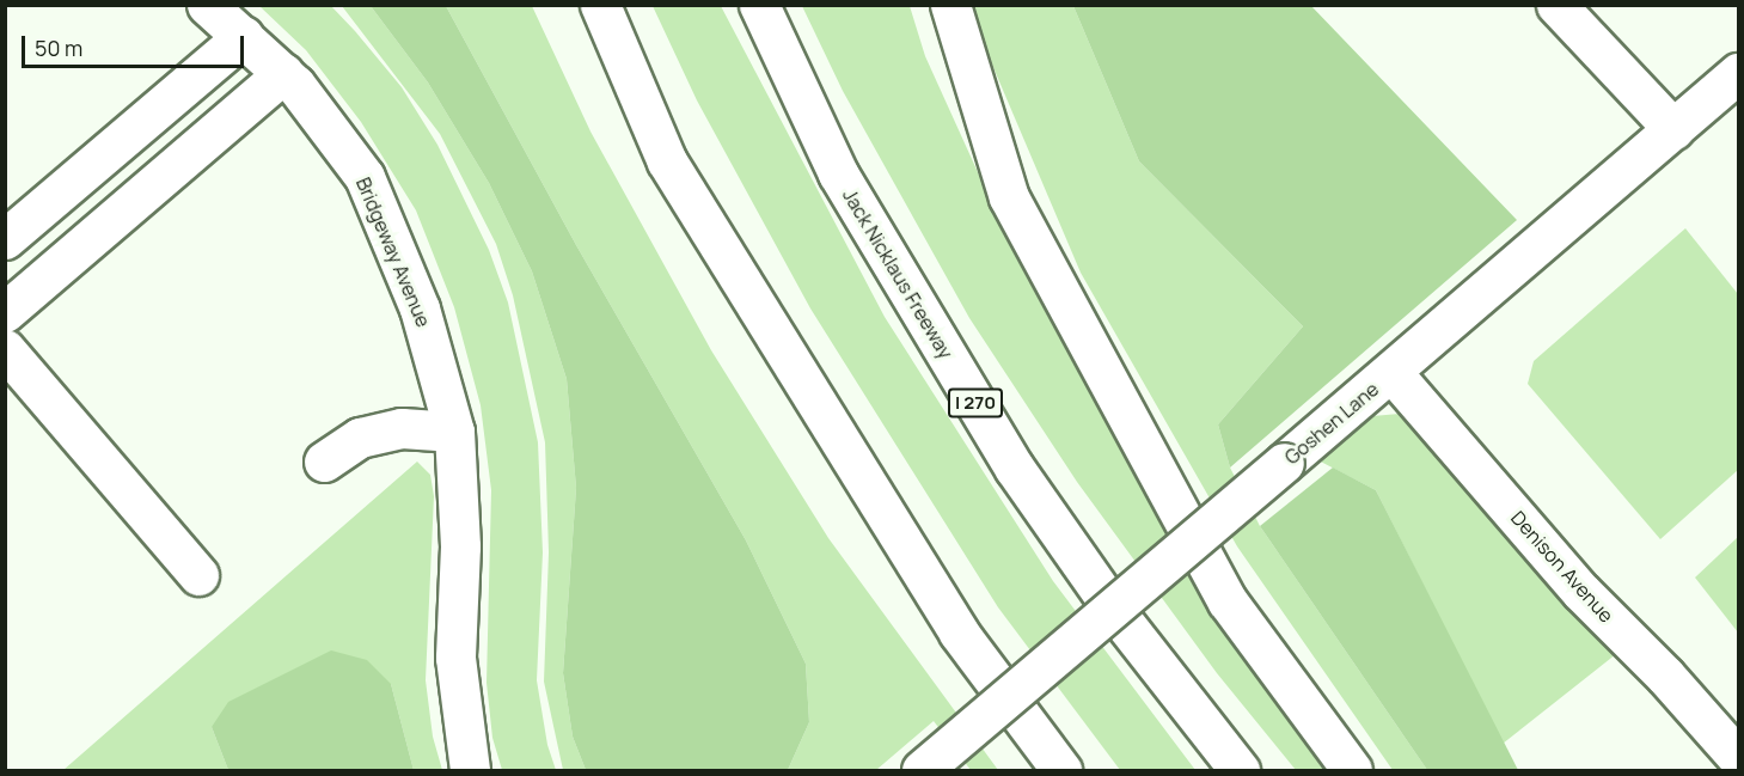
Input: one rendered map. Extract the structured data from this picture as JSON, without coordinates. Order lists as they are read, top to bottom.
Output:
{
  "streets": {
    "main road": [
      "Bridgeway Avenue",
      "Jack Nicklaus Freeway",
      "I 270",
      "Goshen Lane",
      "Denison Avenue"
    ]
  },
  "crossings": [
    ["Goshen Lane", "Denison Avenue"]
  ],
  "scale_bar": "50 m"
}
